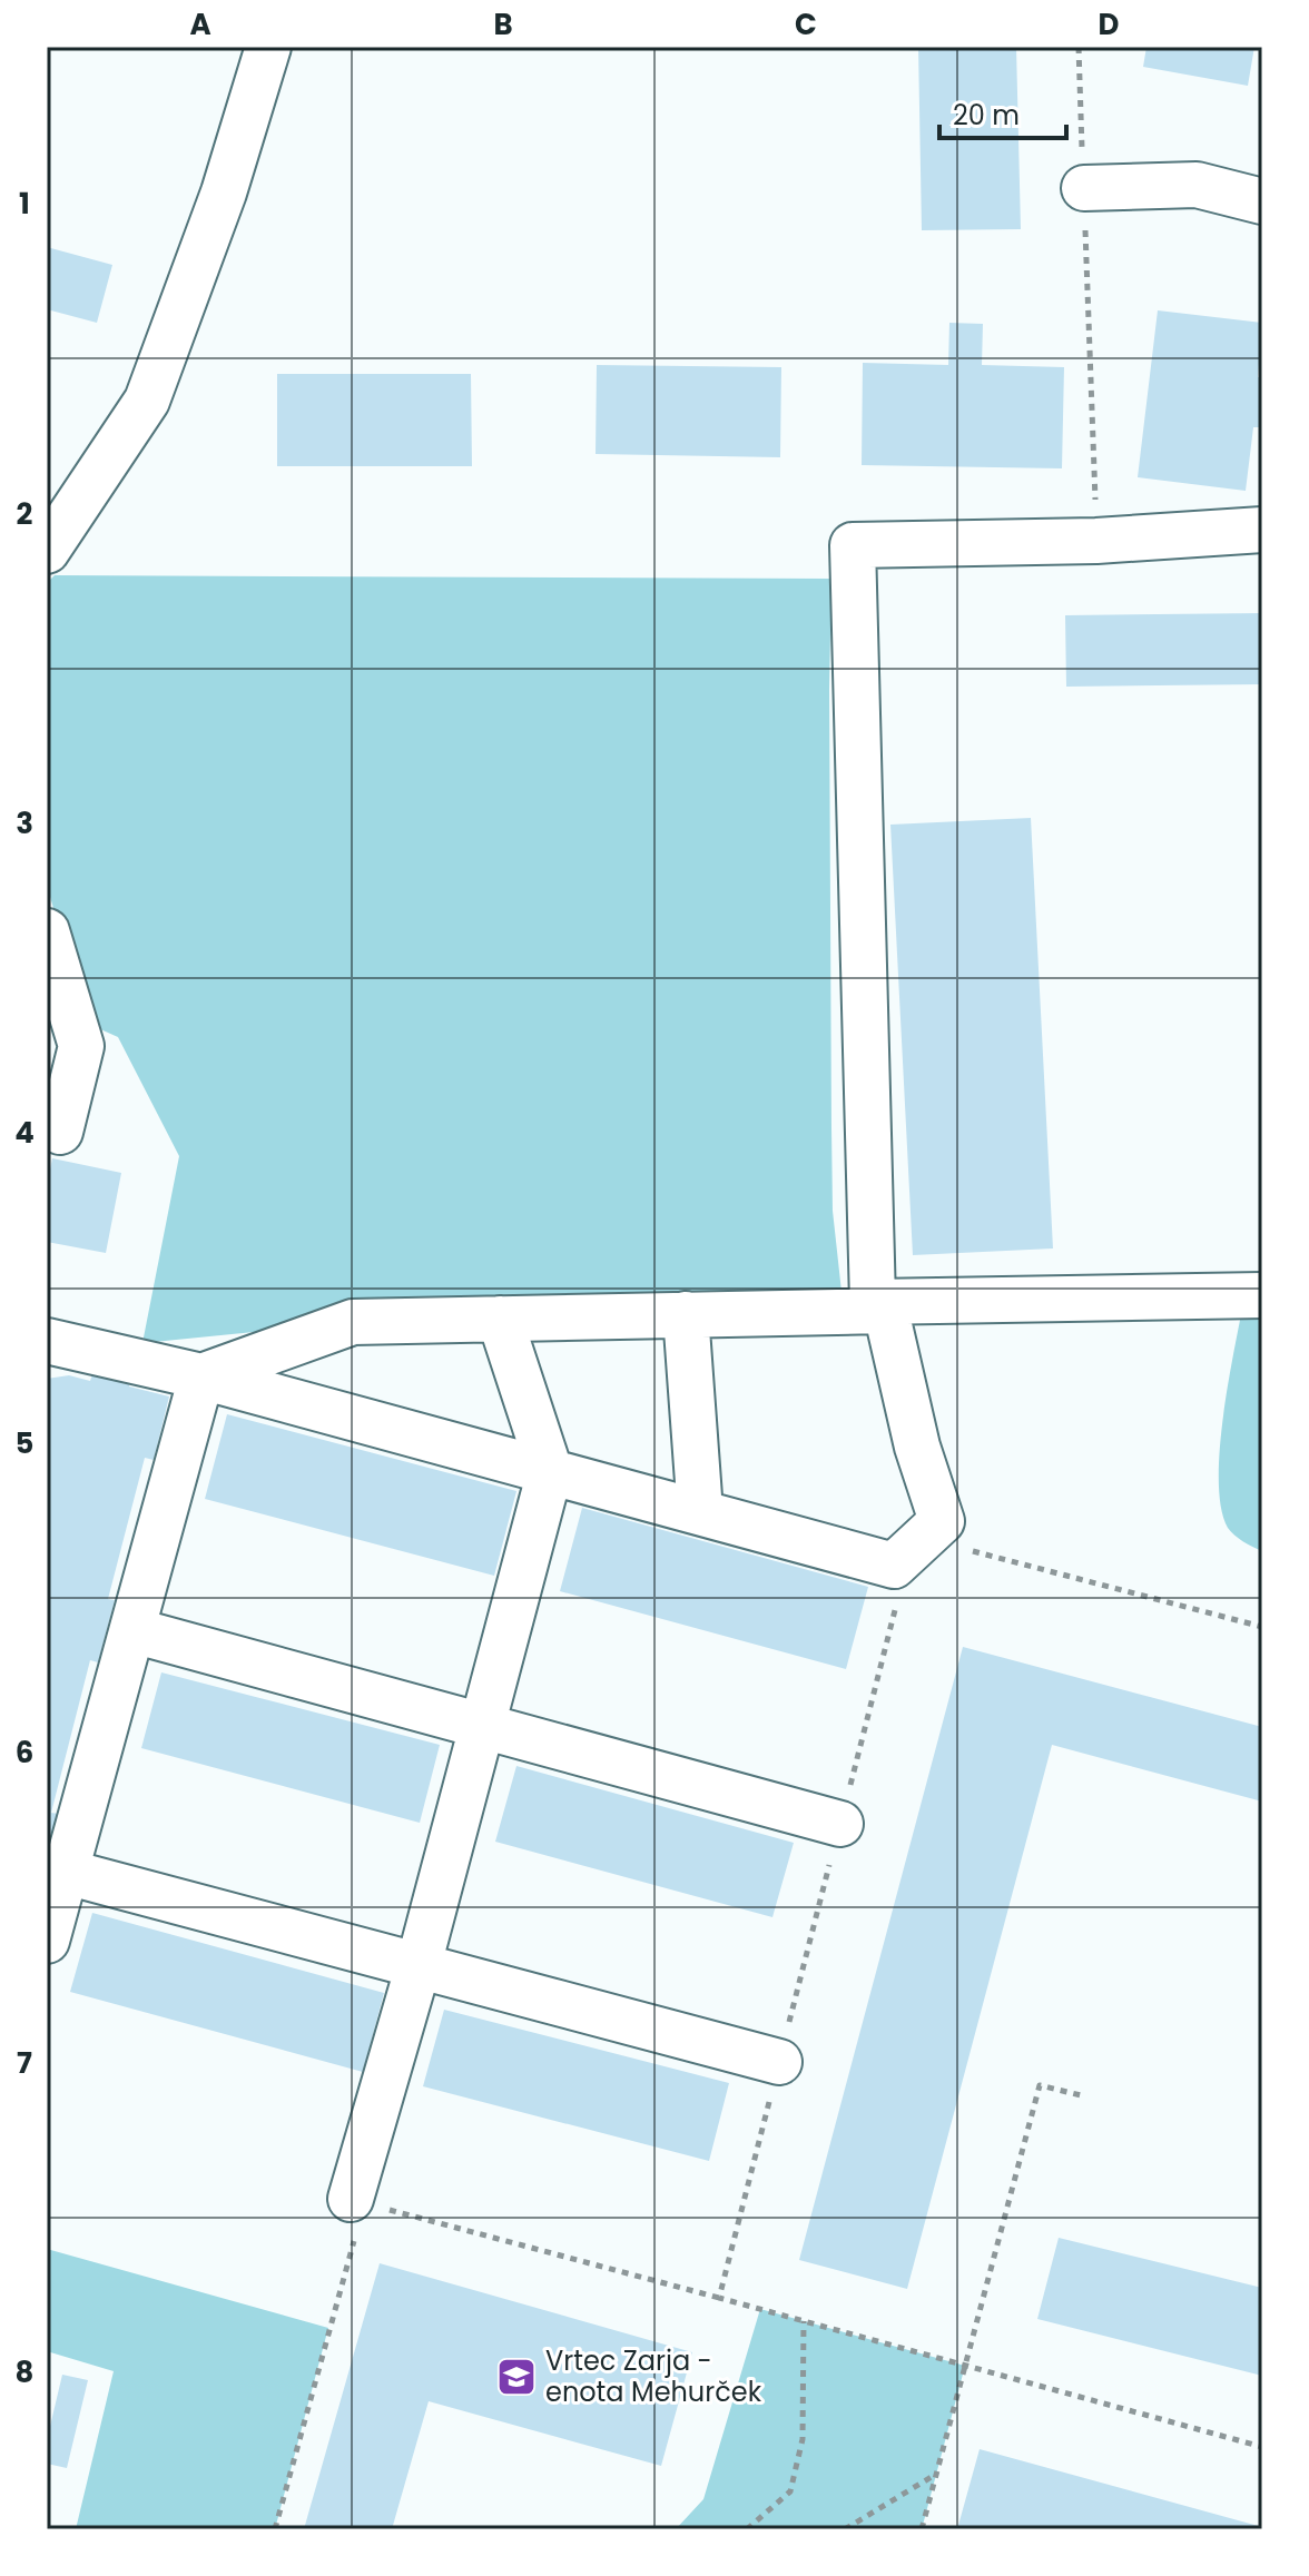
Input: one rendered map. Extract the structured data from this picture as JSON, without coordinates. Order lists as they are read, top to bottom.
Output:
{
  "places": {
    "school or university": ["Vrtec Zarja - enota Mehurček"]
  },
  "scale_bar": "20 m",
  "grid": {
    "columns": [
      "A",
      "B",
      "C",
      "D"
    ],
    "rows": [
      "1",
      "2",
      "3",
      "4",
      "5",
      "6",
      "7",
      "8"
    ]
  }
}
